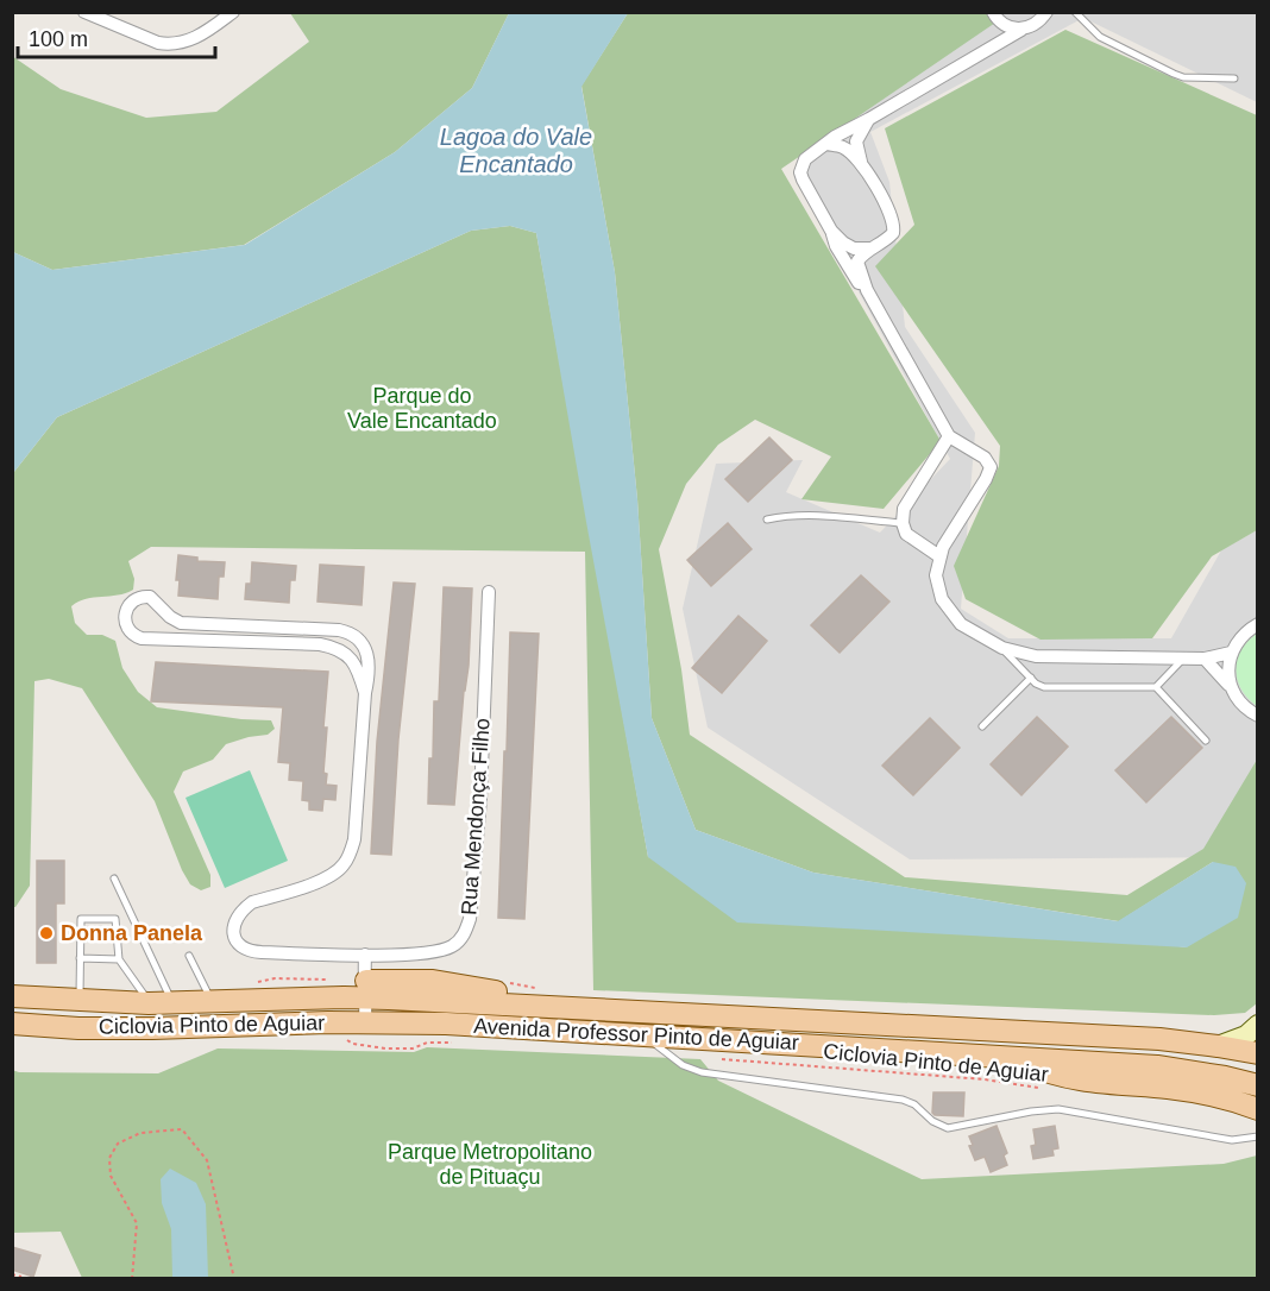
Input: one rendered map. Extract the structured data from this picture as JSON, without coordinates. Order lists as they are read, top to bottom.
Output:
{
  "streets": {
    "main road": ["Avenida Professor Pinto de Aguiar"],
    "street": ["Rua Mendonça Filho"],
    "path": ["Ciclovia Pinto de Aguiar"]
  },
  "water": ["Lagoa do Vale Encantado"],
  "parks": ["Parque do Vale Encantado", "Parque Metropolitano de Pituaçu"],
  "places": ["Donna Panela"],
  "scale_bar": "100 m"
}
